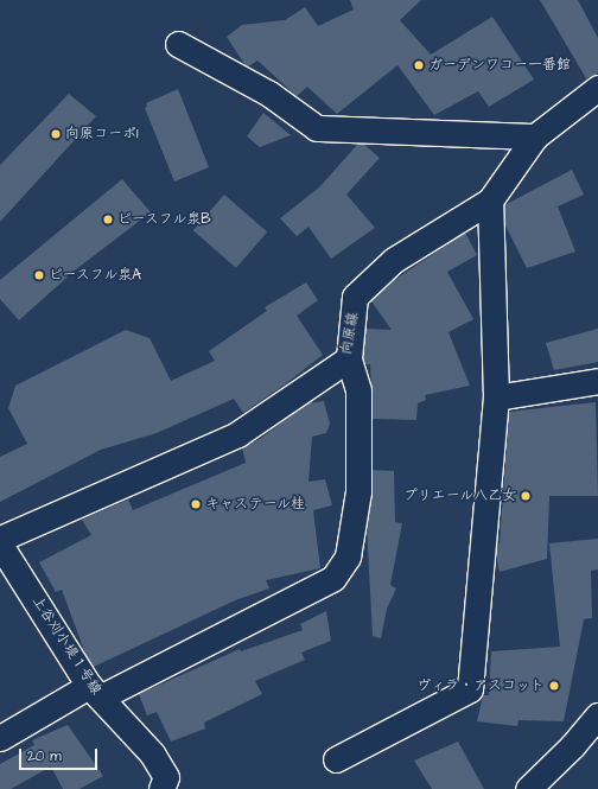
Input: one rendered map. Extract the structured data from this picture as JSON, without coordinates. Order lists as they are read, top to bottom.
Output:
{
  "streets": {
    "street": ["向原線", "上谷刈小堤１号線"]
  },
  "places": [
    "ガーデンワコー一番館",
    "向原コーポ1",
    "ピースフル泉B",
    "ピースフル泉A",
    "プリエール八乙女",
    "キャステール桂",
    "ヴィラ・アスコット"
  ],
  "scale_bar": "20 m"
}
